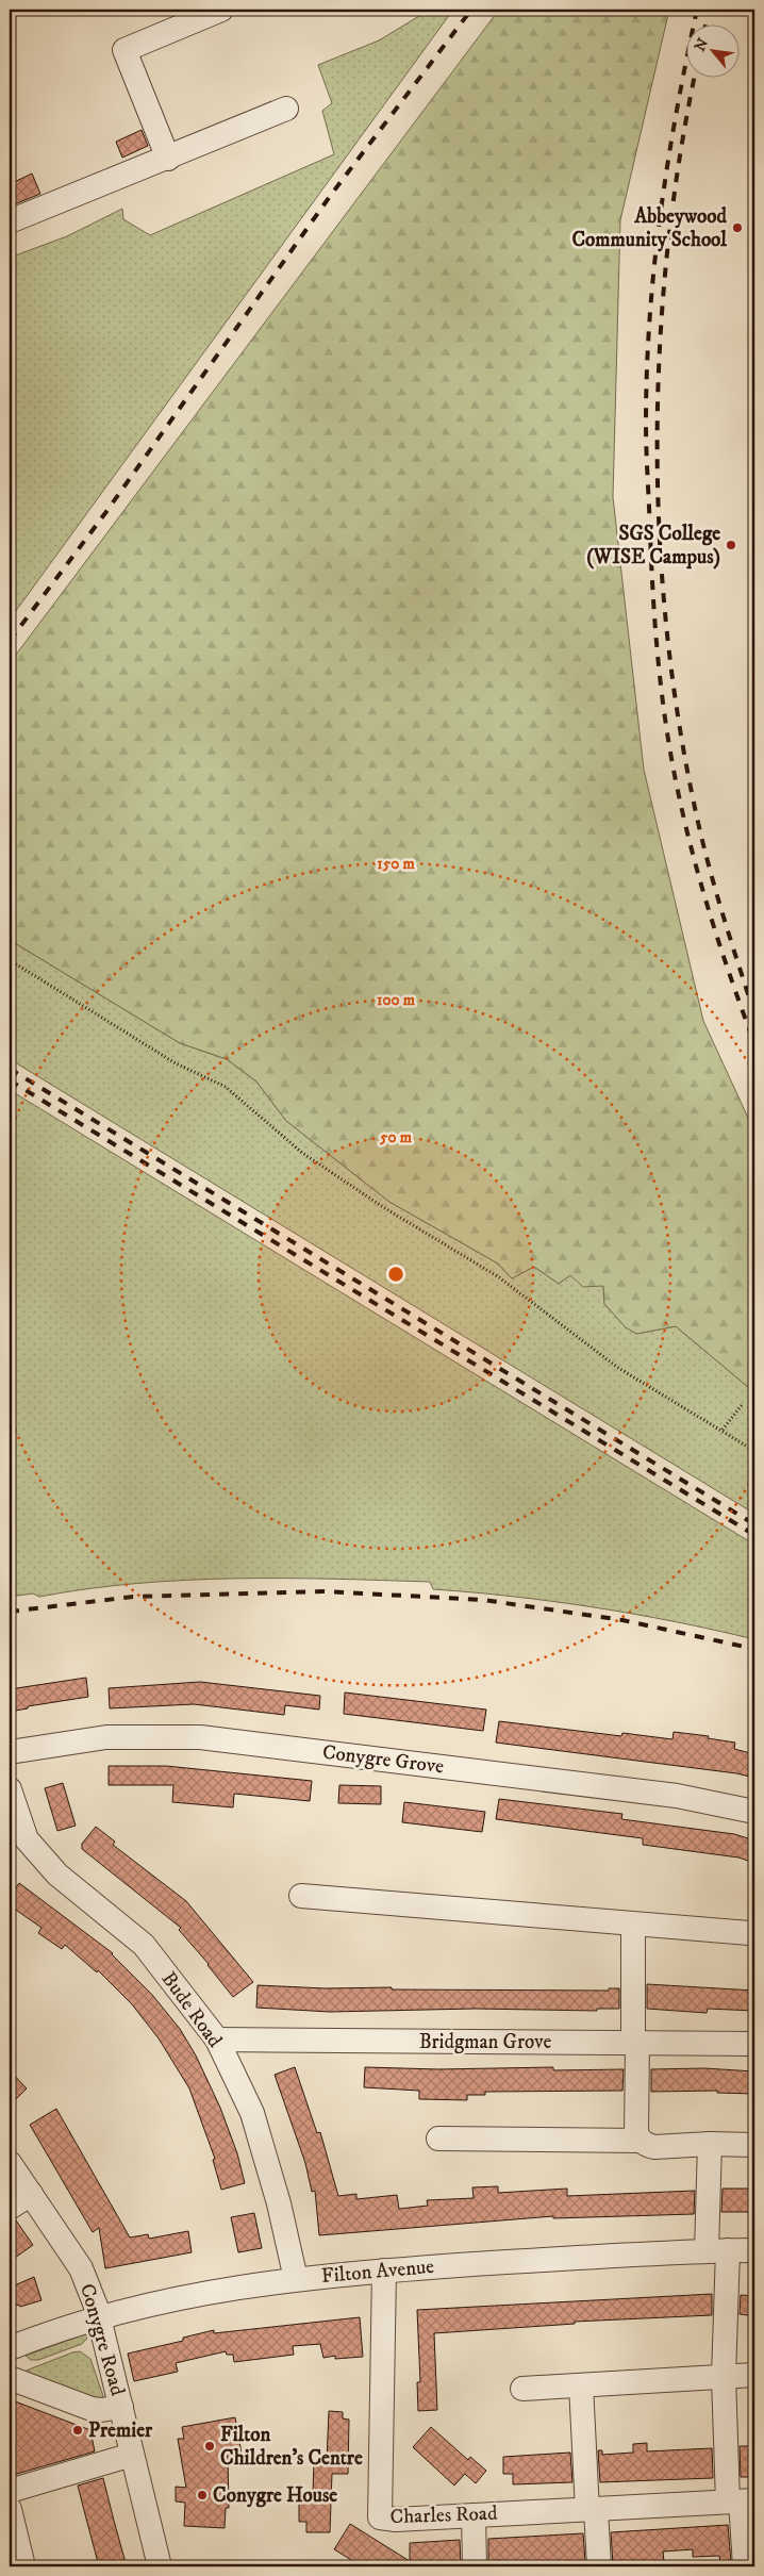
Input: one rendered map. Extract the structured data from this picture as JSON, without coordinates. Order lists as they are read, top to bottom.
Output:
{
  "streets": {
    "street": [
      "Conygre Grove",
      "Bude Road",
      "Bridgman Grove",
      "Filton Avenue",
      "Conygre Road",
      "Charles Road"
    ]
  },
  "crossings": [
    ["Bude Road", "Bridgman Grove"],
    ["Bude Road", "Filton Avenue"],
    ["Filton Avenue", "Conygre Road"],
    ["Filton Avenue", "Charles Road"]
  ],
  "places": [
    "Abbeywood Community School",
    "SGS College (WISE Campus)",
    "Premier",
    "Filton Children's Centre",
    "Conygre House"
  ],
  "north": "top left",
  "rings": ["150 m", "100 m", "50 m"]
}
